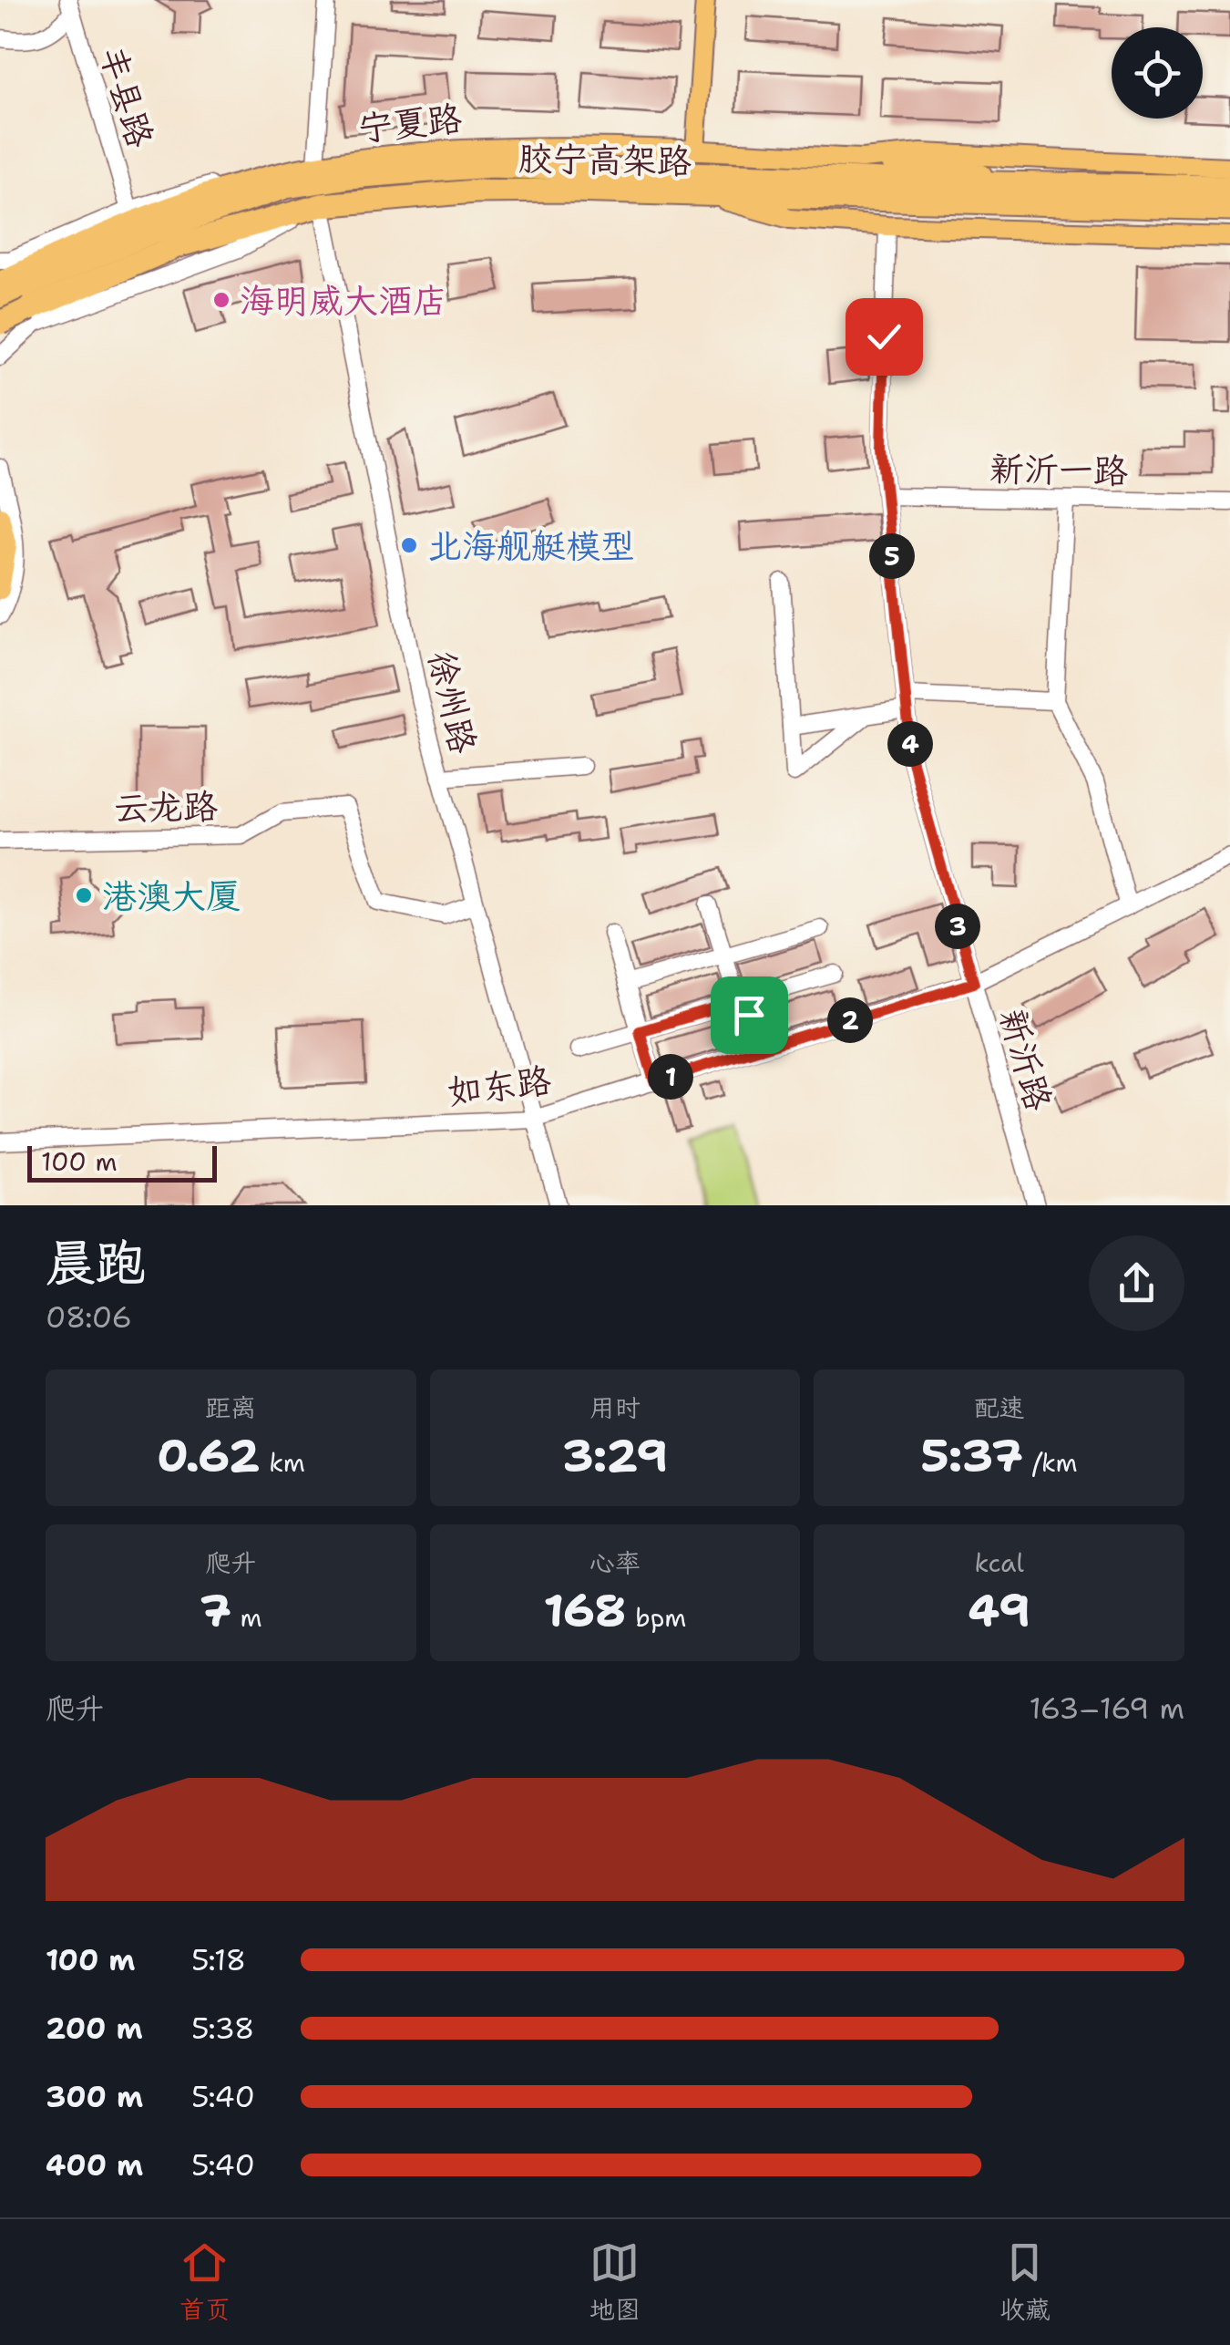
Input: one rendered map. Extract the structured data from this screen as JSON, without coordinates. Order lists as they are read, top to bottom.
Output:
{
  "streets": {
    "highway": ["胶宁高架路"],
    "main road": ["宁夏路"],
    "street": [
      "丰县路",
      "新沂一路",
      "徐州路",
      "云龙路",
      "新沂路",
      "如东路"
    ]
  },
  "crossings": [
    ["宁夏路", "胶宁高架路"],
    ["胶宁高架路", "徐州路"],
    ["新沂一路", "新沂路"],
    ["徐州路", "云龙路"],
    ["徐州路", "如东路"],
    ["新沂路", "如东路"]
  ],
  "places": ["海明威大酒店", "北海舰艇模型", "港澳大厦"],
  "scale_bar": "100 m",
  "page": {
    "pins": [
      "5",
      "4",
      "3",
      "2",
      "1"
    ],
    "scale": "100 m",
    "heading": ["晨跑", "08:06"],
    "stats": [
      ["距离", "0.62 km"],
      ["用时", "3:29"],
      ["配速", "5:37 /km"],
      ["爬升", "7 m"],
      ["心率", "168 bpm"],
      ["kcal", "49"]
    ],
    "chart": ["爬升", "163–169 m"],
    "list": [
      {
        "name": "100 m",
        "note": "5:18"
      },
      {
        "name": "200 m",
        "note": "5:38"
      },
      {
        "name": "300 m",
        "note": "5:40"
      },
      {
        "name": "400 m",
        "note": "5:40"
      }
    ],
    "tabs": ["首页", "地图", "收藏"]
  }
}
